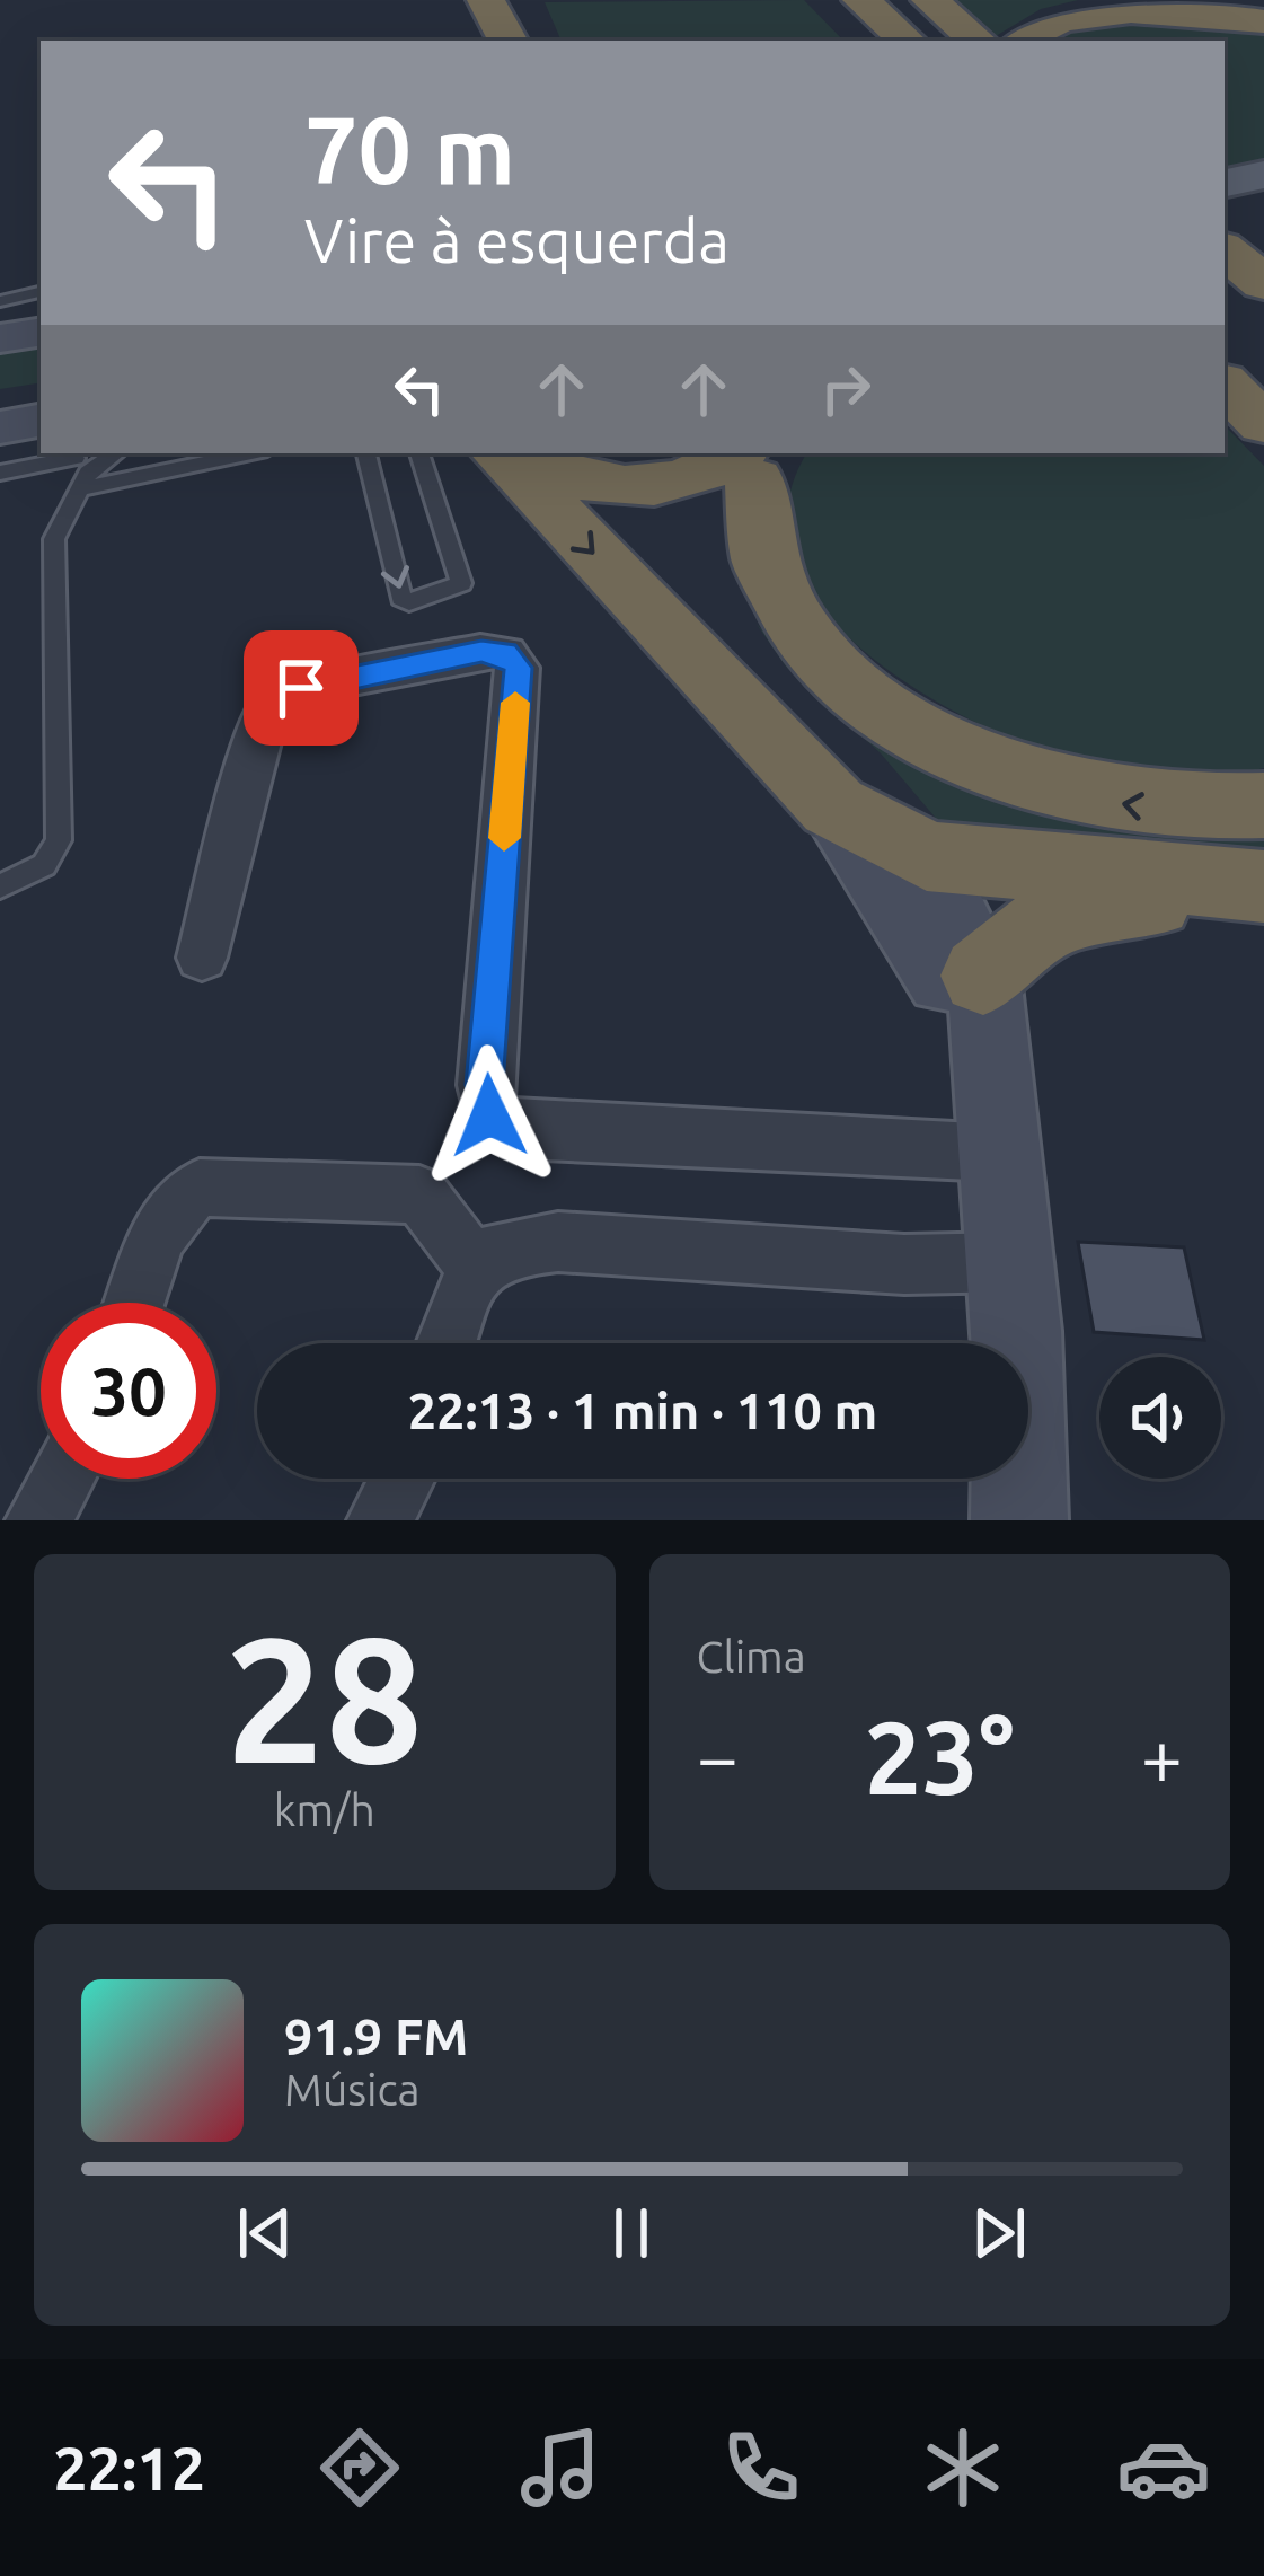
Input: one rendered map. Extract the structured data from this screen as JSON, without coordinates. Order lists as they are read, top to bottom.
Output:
{
  "page": {
    "turn": ["70 m", "Vire à esquerda"],
    "limit": "30",
    "trip": "22:13 · 1 min · 110 m",
    "tile": [
      ["28", "km/h"],
      "Clima"
    ],
    "heat": ["−", "23°", "+"],
    "song": ["91.9 FM", "Música"],
    "tabs": "22:12"
  }
}
